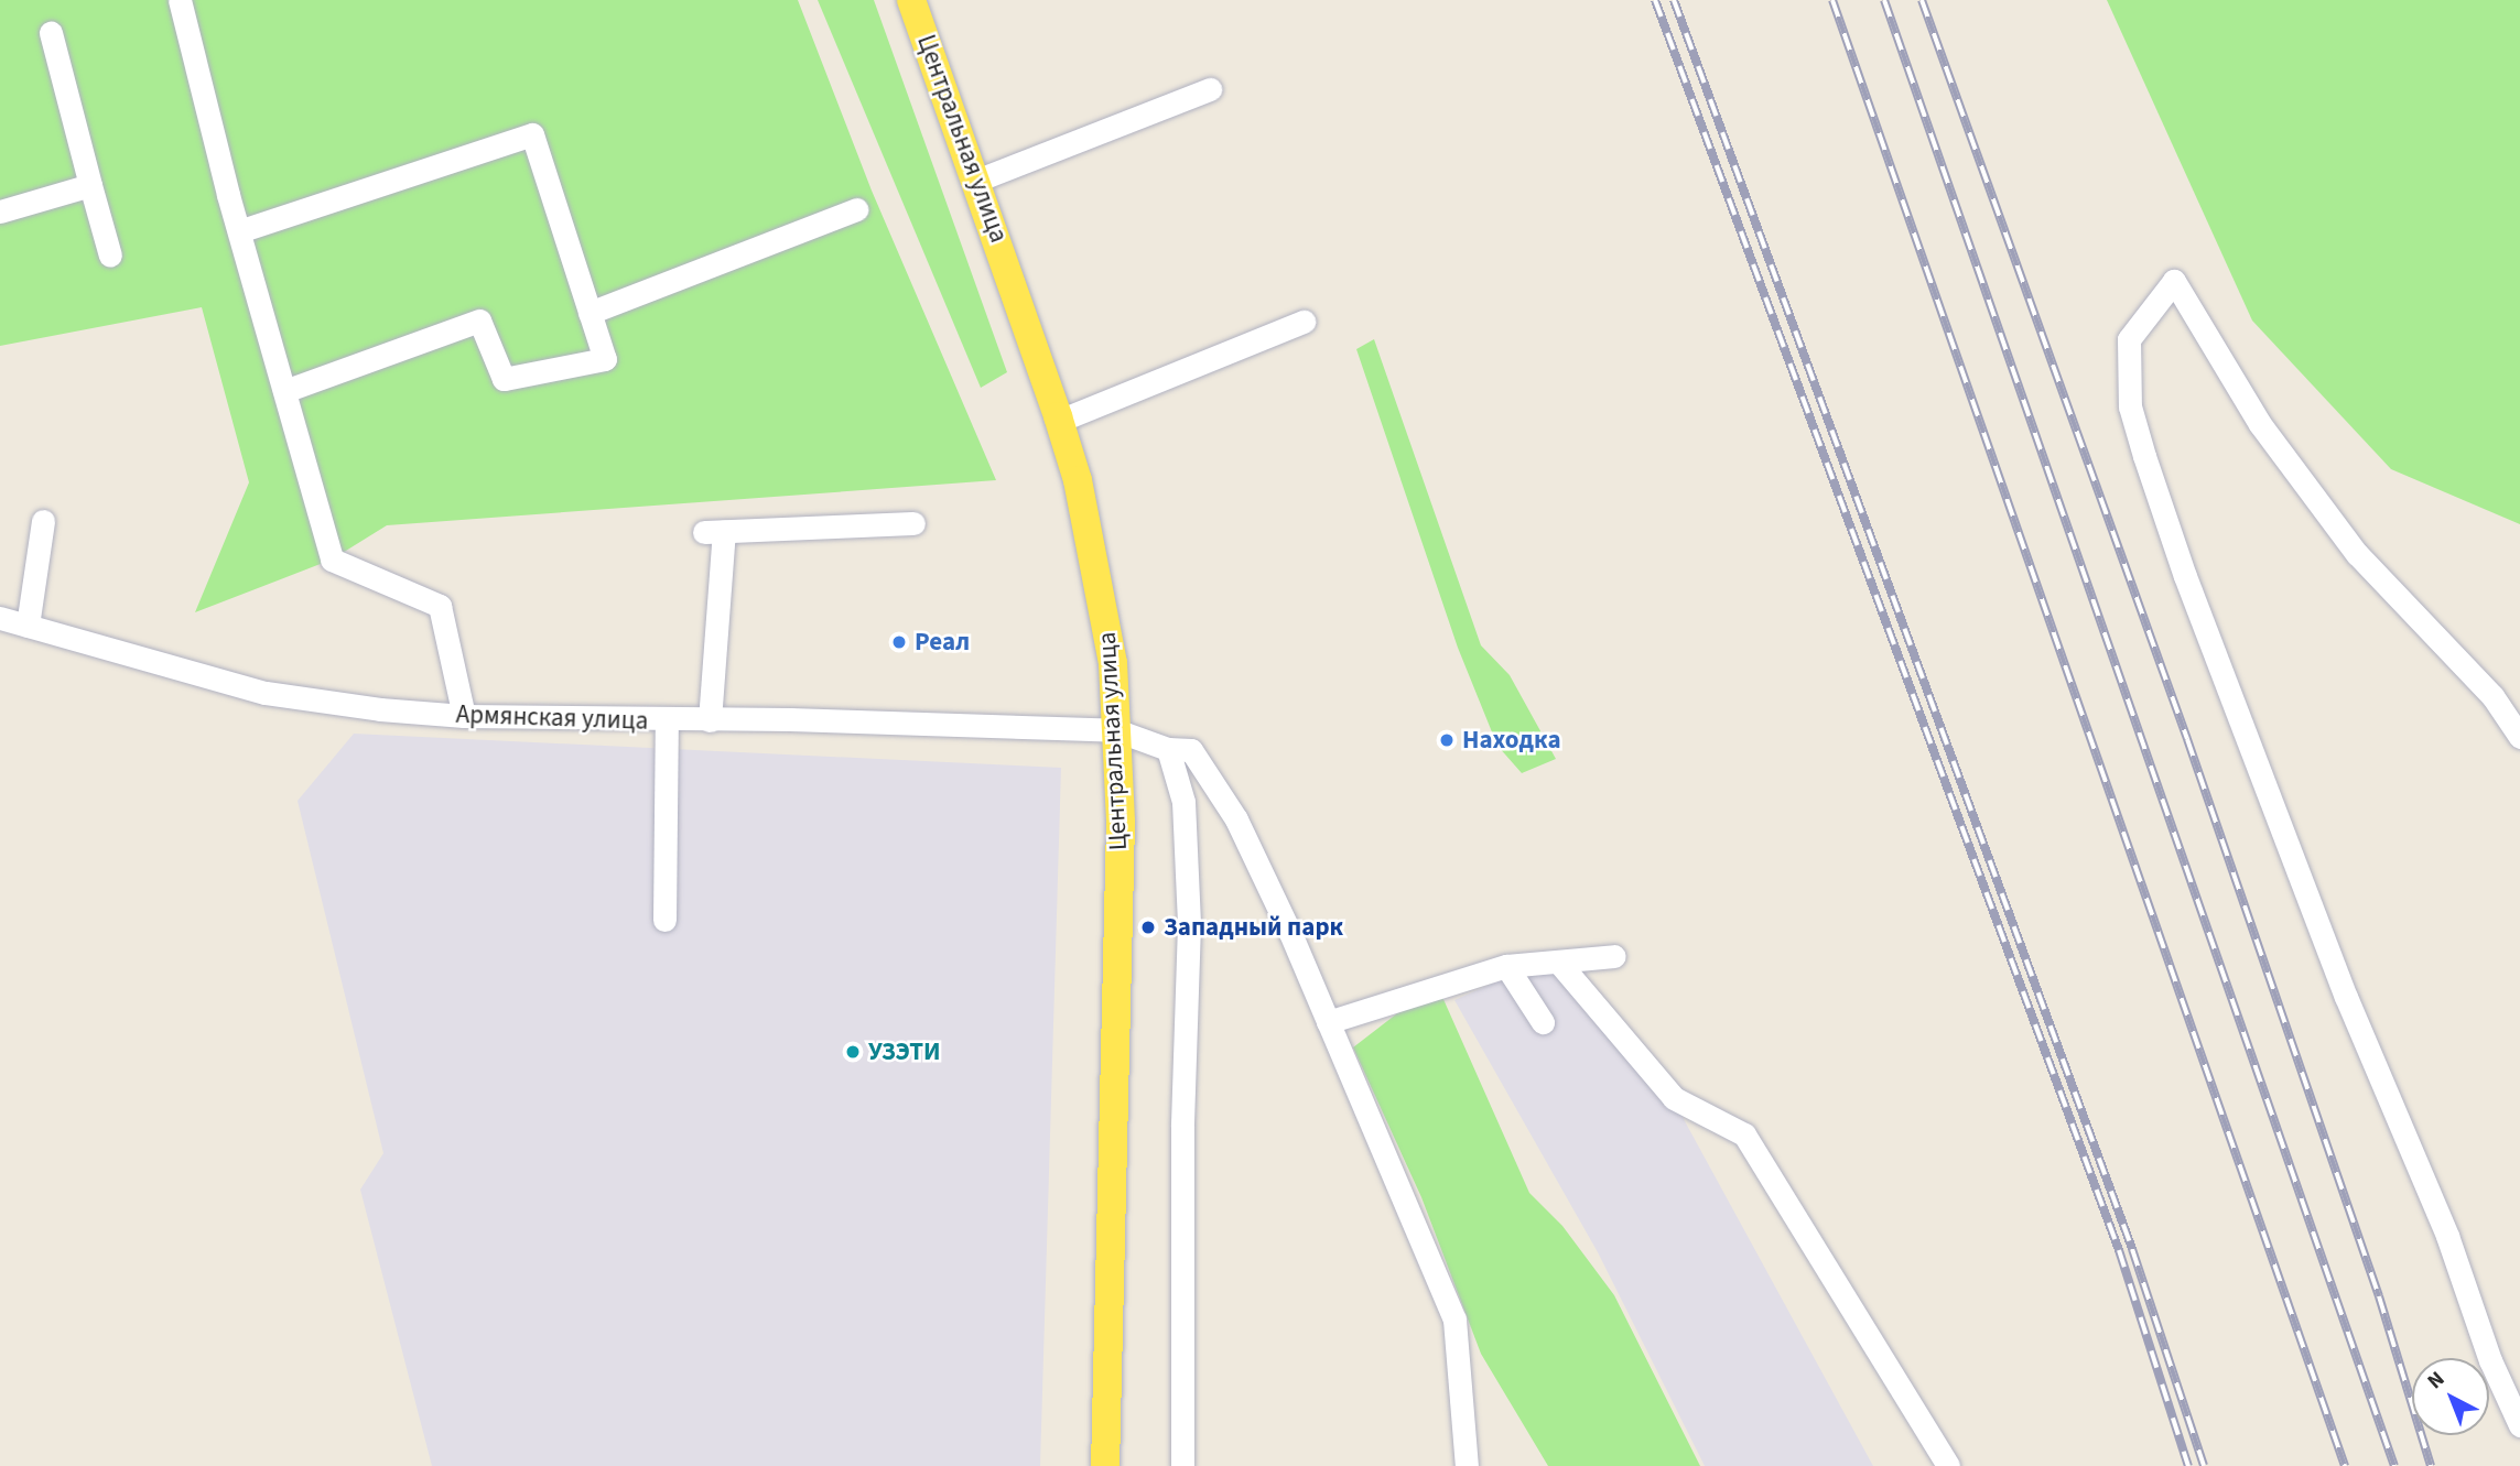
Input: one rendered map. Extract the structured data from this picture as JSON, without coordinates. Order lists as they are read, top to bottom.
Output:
{
  "streets": {
    "main road": ["Центральная улица"],
    "street": ["Армянская улица"]
  },
  "crossings": [
    ["Центральная улица", "Армянская улица"]
  ],
  "places": [
    "Реал",
    "Находка",
    "Западный парк",
    "УЗЭТИ"
  ],
  "north": "top left"
}
